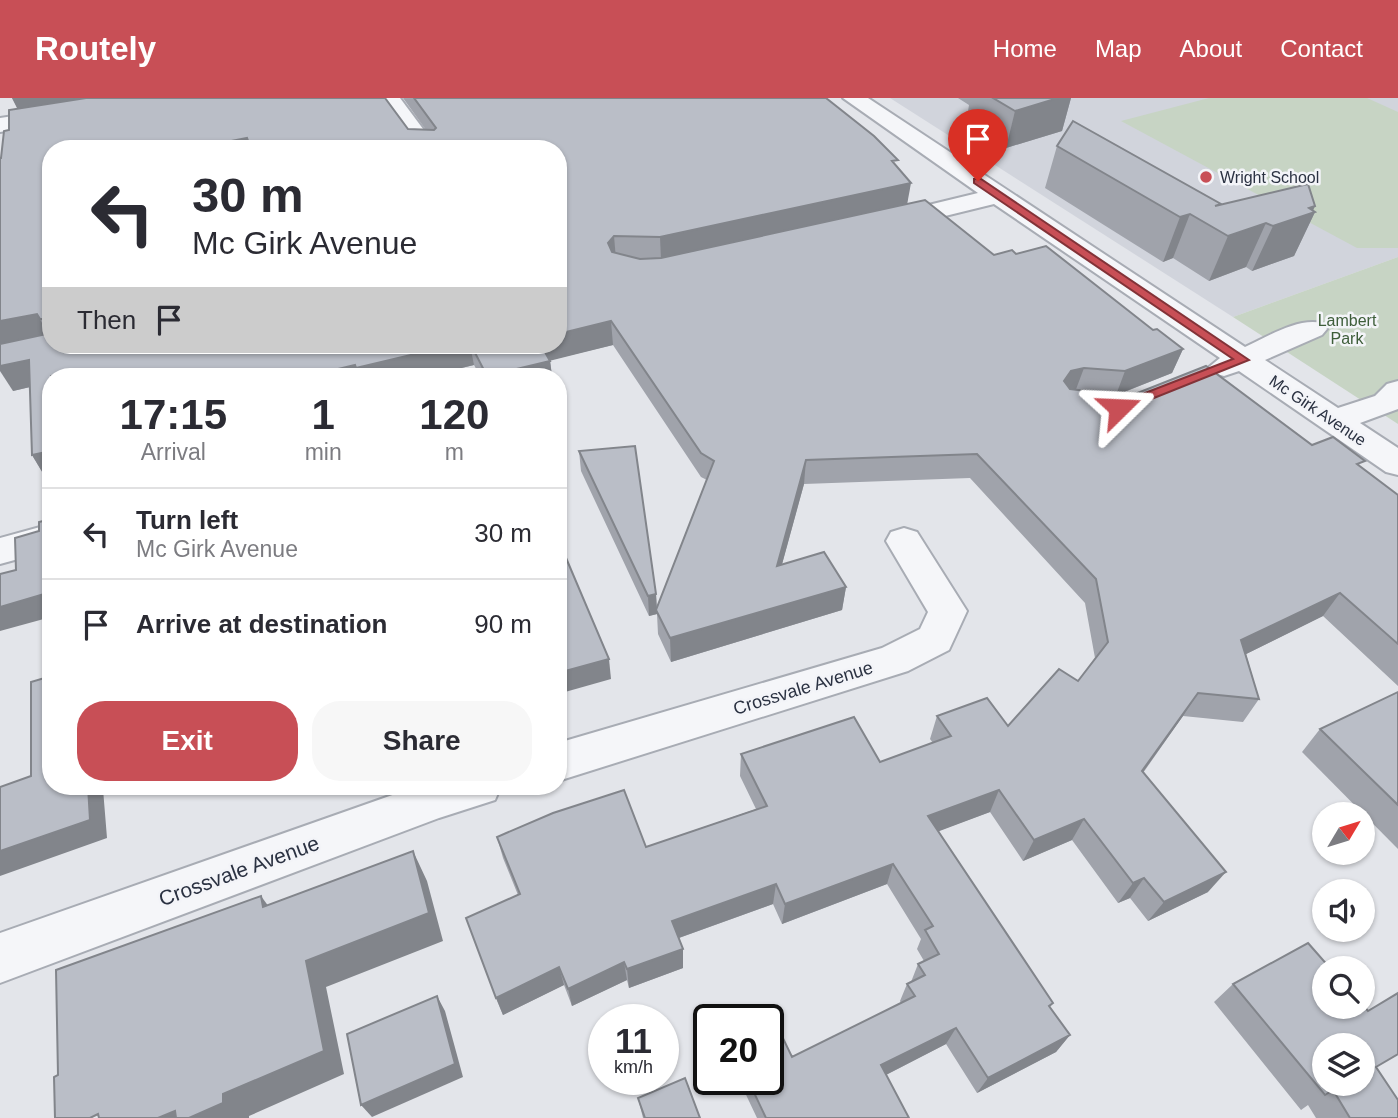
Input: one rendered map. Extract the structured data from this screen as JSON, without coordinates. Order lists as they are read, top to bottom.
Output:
{
  "streets": {
    "street": ["Mc Girk Avenue", "Crossvale Avenue"]
  },
  "parks": ["Lambert Park"],
  "places": ["Wright School"],
  "north": "top right",
  "page": {
    "header": "Routely",
    "nav": [
      "Home",
      "Map",
      "About",
      "Contact"
    ],
    "turn": ["30 m", "Mc Girk Avenue"],
    "then": "Then",
    "eta": [
      "17:15",
      "Arrival",
      "1",
      "min",
      "120",
      "m"
    ],
    "list": [
      {
        "name": "Turn left",
        "note": "Mc Girk Avenue",
        "value": "30 m"
      },
      {
        "name": "Arrive at destination",
        "value": "90 m"
      }
    ],
    "buttons": ["Exit", "Share"],
    "speed": "11 km/h",
    "limit": "20"
  }
}
